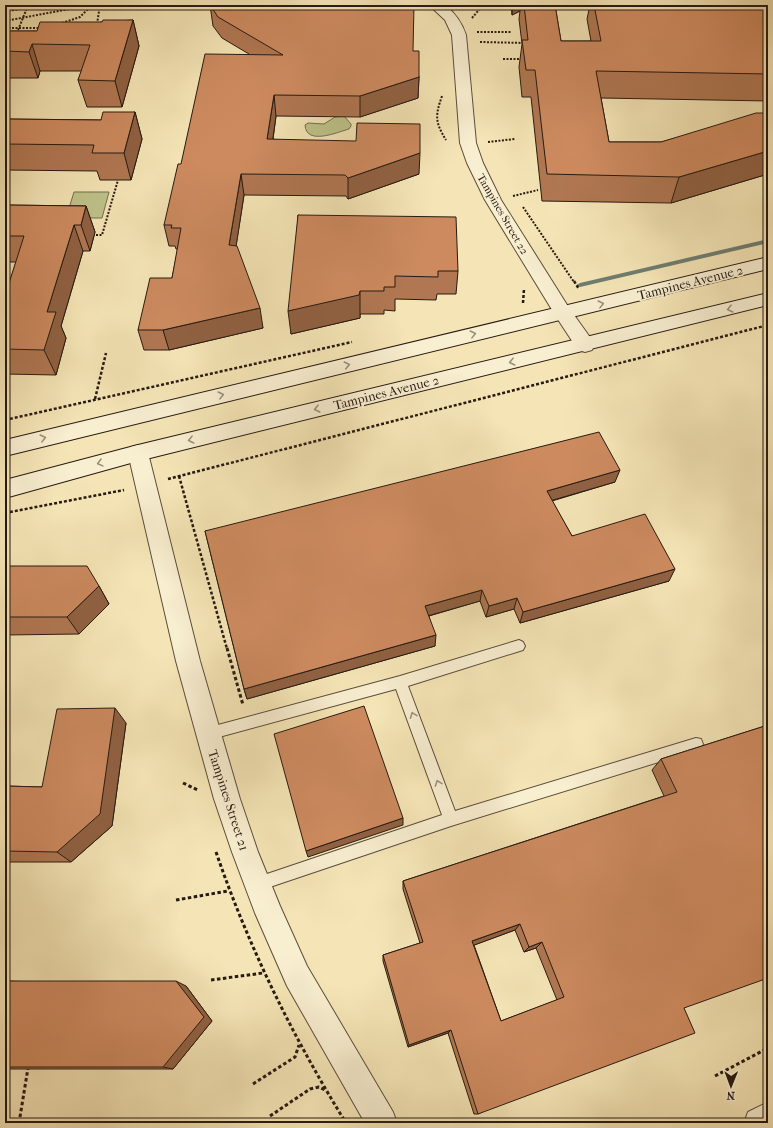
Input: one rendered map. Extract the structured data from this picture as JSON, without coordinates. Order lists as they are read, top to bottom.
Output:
{
  "streets": {
    "main road": ["Tampines Street 22", "Tampines Avenue 2", "Tampines Street 21"]
  },
  "crossings": [
    ["Tampines Street 22", "Tampines Avenue 2"],
    ["Tampines Avenue 2", "Tampines Street 21"]
  ],
  "north": "bottom"
}
